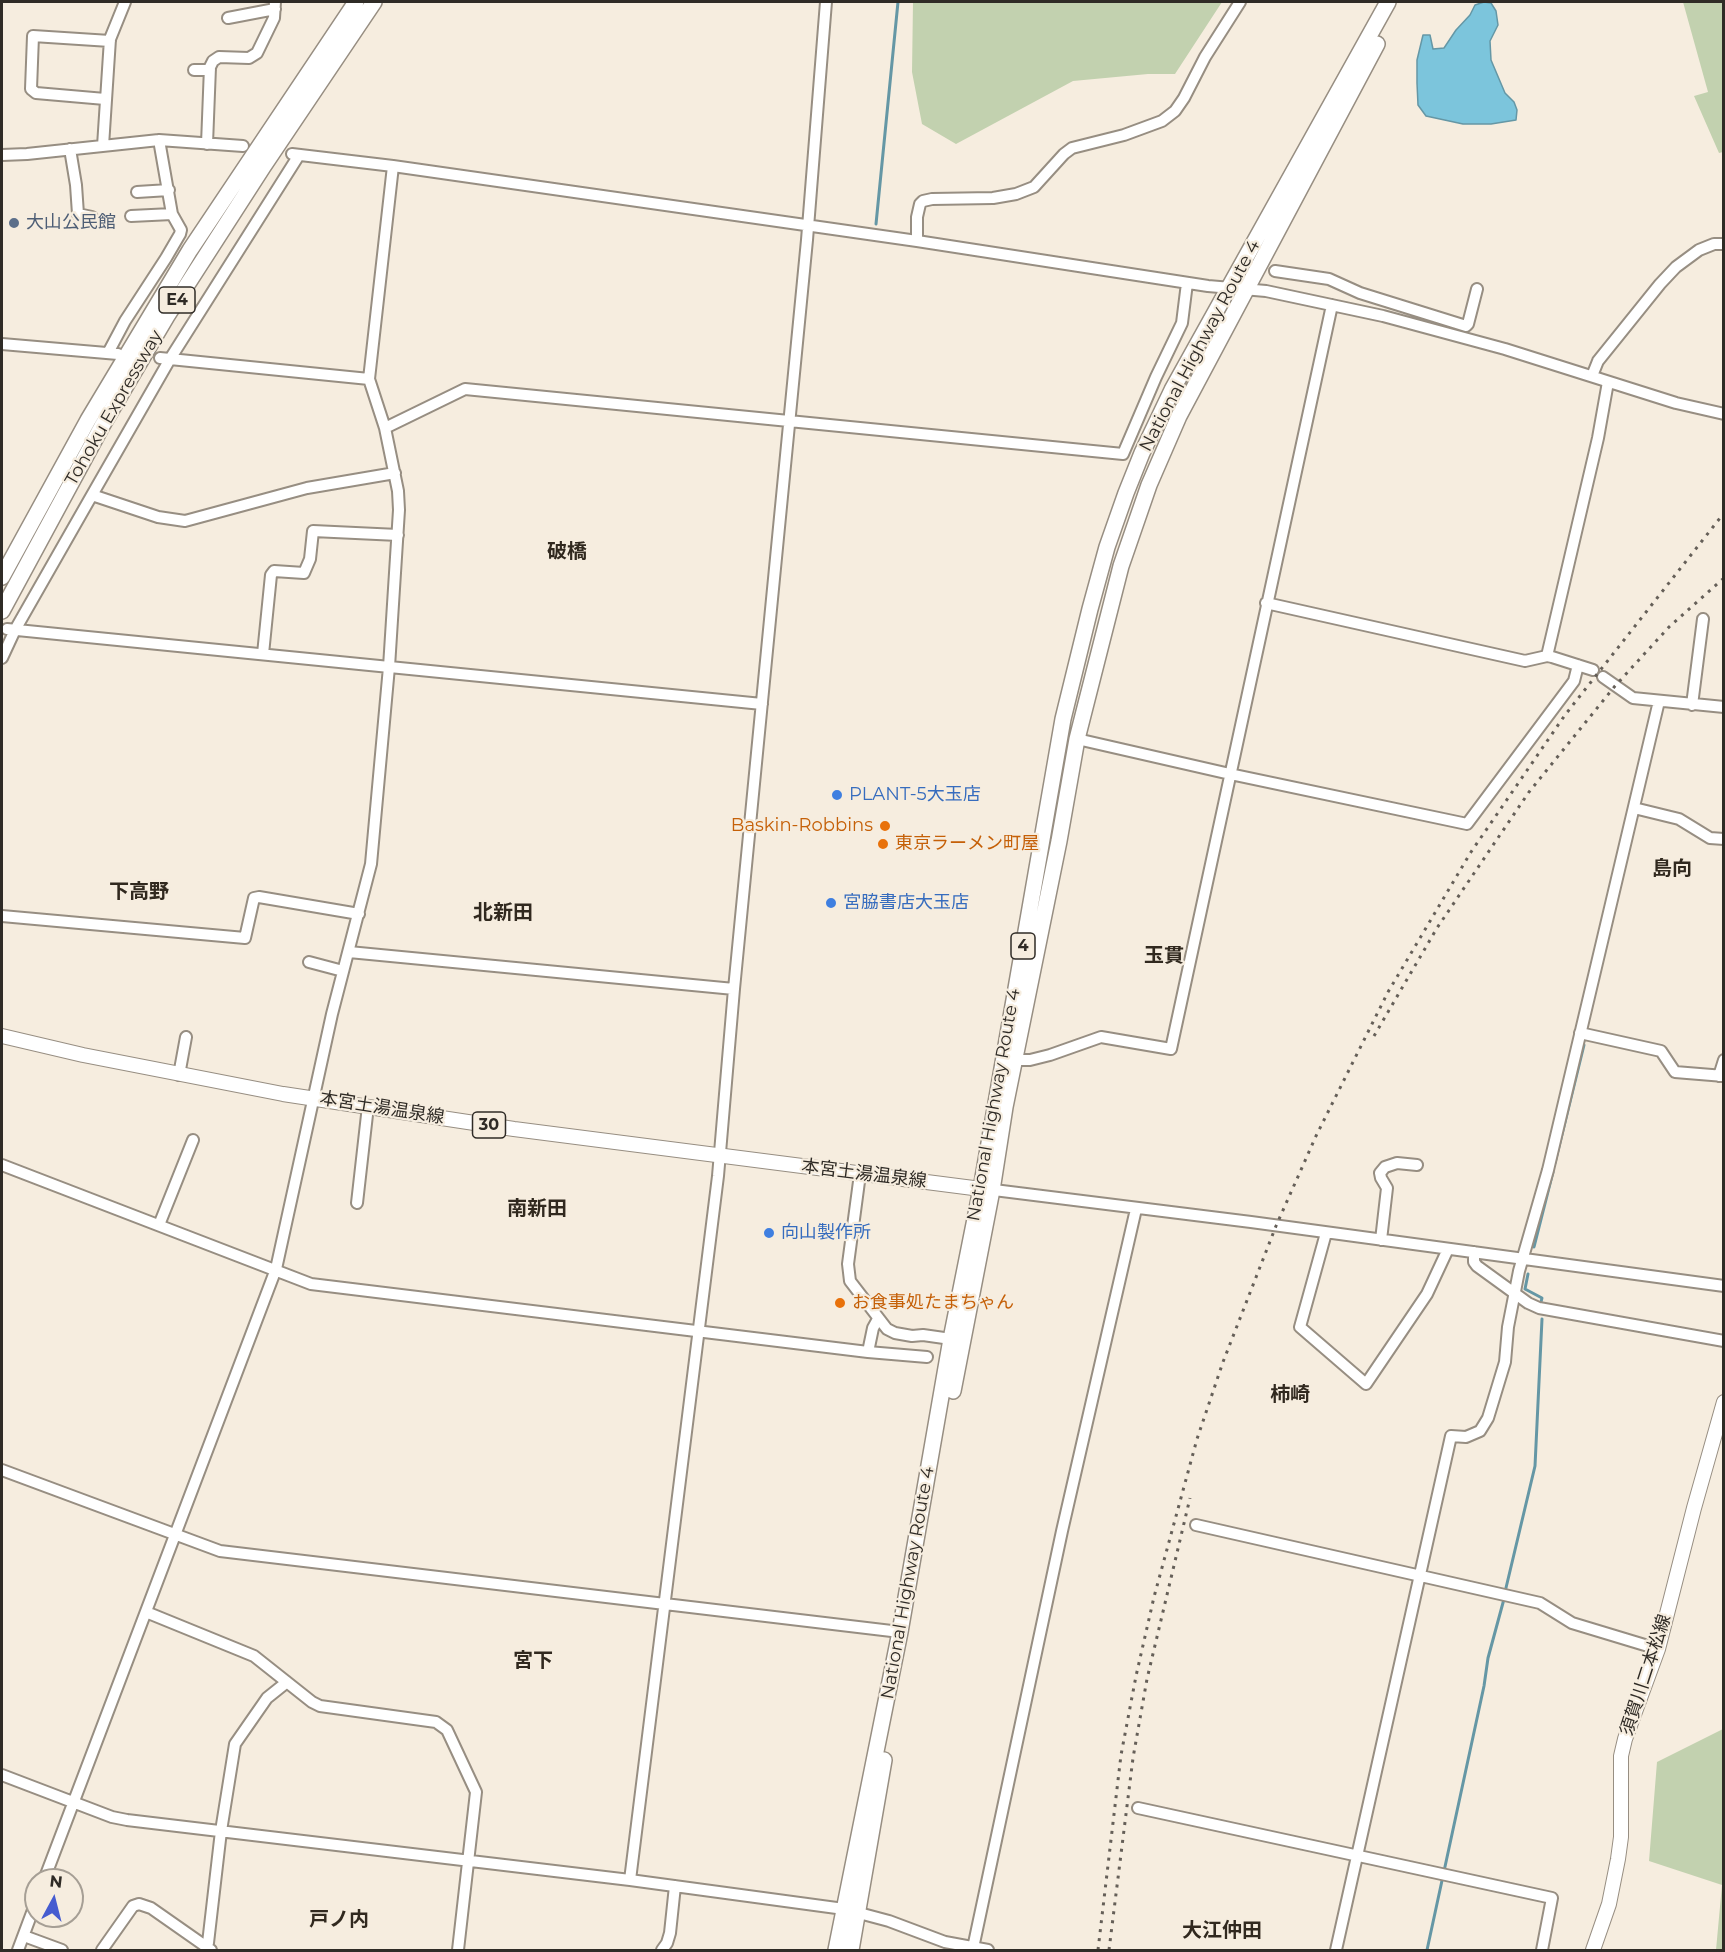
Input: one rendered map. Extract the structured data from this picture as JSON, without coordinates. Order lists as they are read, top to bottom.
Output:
{
  "streets": {
    "highway": [
      "E4",
      "National Highway Route 4",
      "Tohoku Expressway",
      "4"
    ],
    "main road": ["本宮土湯温泉線", "30", "須賀川二本松線"]
  },
  "crossings": [
    ["National Highway Route 4", "本宮土湯温泉線"]
  ],
  "districts": [
    "破橋",
    "島向",
    "下高野",
    "北新田",
    "玉貫",
    "南新田",
    "柿崎",
    "宮下",
    "戸ノ内",
    "大江仲田"
  ],
  "places": [
    "大山公民館",
    "PLANT-5大玉店",
    "Baskin-Robbins",
    "東京ラーメン町屋",
    "宮脇書店大玉店",
    "向山製作所",
    "お食事処たまちゃん"
  ],
  "north": "top"
}
